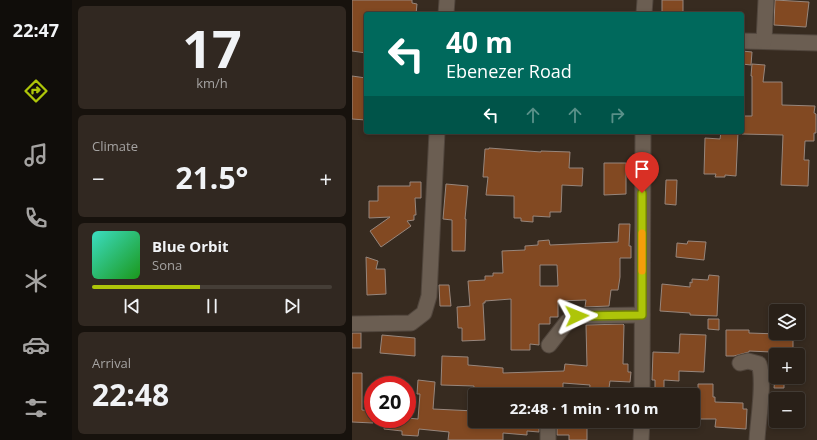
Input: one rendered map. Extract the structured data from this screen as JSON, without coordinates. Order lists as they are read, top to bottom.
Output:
{
  "page": {
    "tabs": "22:47",
    "tile": [
      ["17", "km/h"],
      "Climate",
      ["Arrival", "22:48"]
    ],
    "turn": ["40 m", "Ebenezer Road"],
    "heat": ["−", "21.5°", "+"],
    "song": ["Blue Orbit", "Sona"],
    "map_buttons": ["+", "−"],
    "limit": "20",
    "trip": "22:48 · 1 min · 110 m"
  }
}
